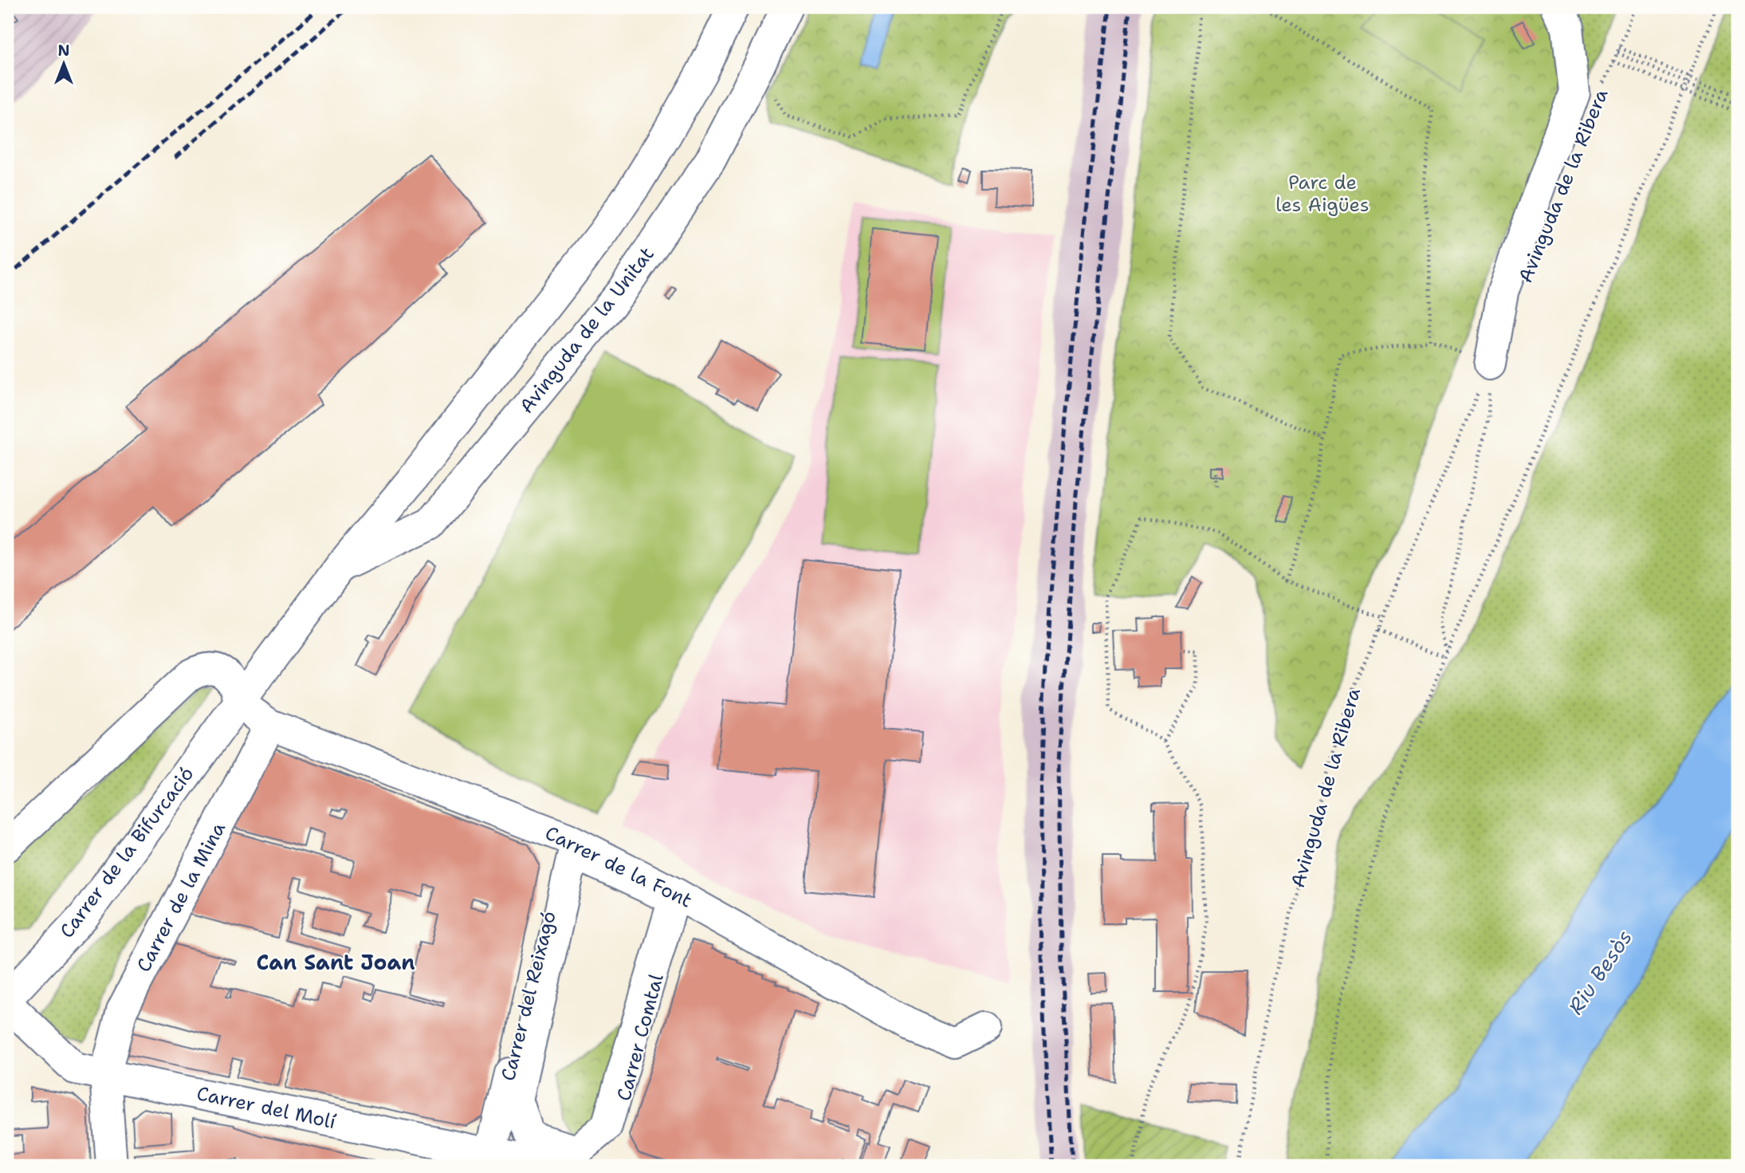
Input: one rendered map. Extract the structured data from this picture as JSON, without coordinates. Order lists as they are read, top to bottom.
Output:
{
  "streets": {
    "street": [
      "Avinguda de la Ribera",
      "Avinguda de la Unitat",
      "Carrer de la Bifurcació",
      "Carrer de la Font",
      "Carrer de la Mina",
      "Carrer del Reixagó",
      "Carrer Comtal",
      "Carrer del Molí"
    ]
  },
  "crossings": [
    ["Avinguda de la Unitat", "Carrer de la Bifurcació"],
    ["Avinguda de la Unitat", "Carrer de la Font"],
    ["Carrer de la Bifurcació", "Carrer de la Font"],
    ["Carrer de la Font", "Carrer de la Mina"],
    ["Carrer de la Font", "Carrer del Reixagó"],
    ["Carrer de la Font", "Carrer Comtal"],
    ["Carrer de la Mina", "Carrer del Molí"],
    ["Carrer del Reixagó", "Carrer del Molí"]
  ],
  "districts": ["Can Sant Joan"],
  "water": ["Riu Besòs"],
  "parks": ["Parc de les Aigües"],
  "north": "top"
}
